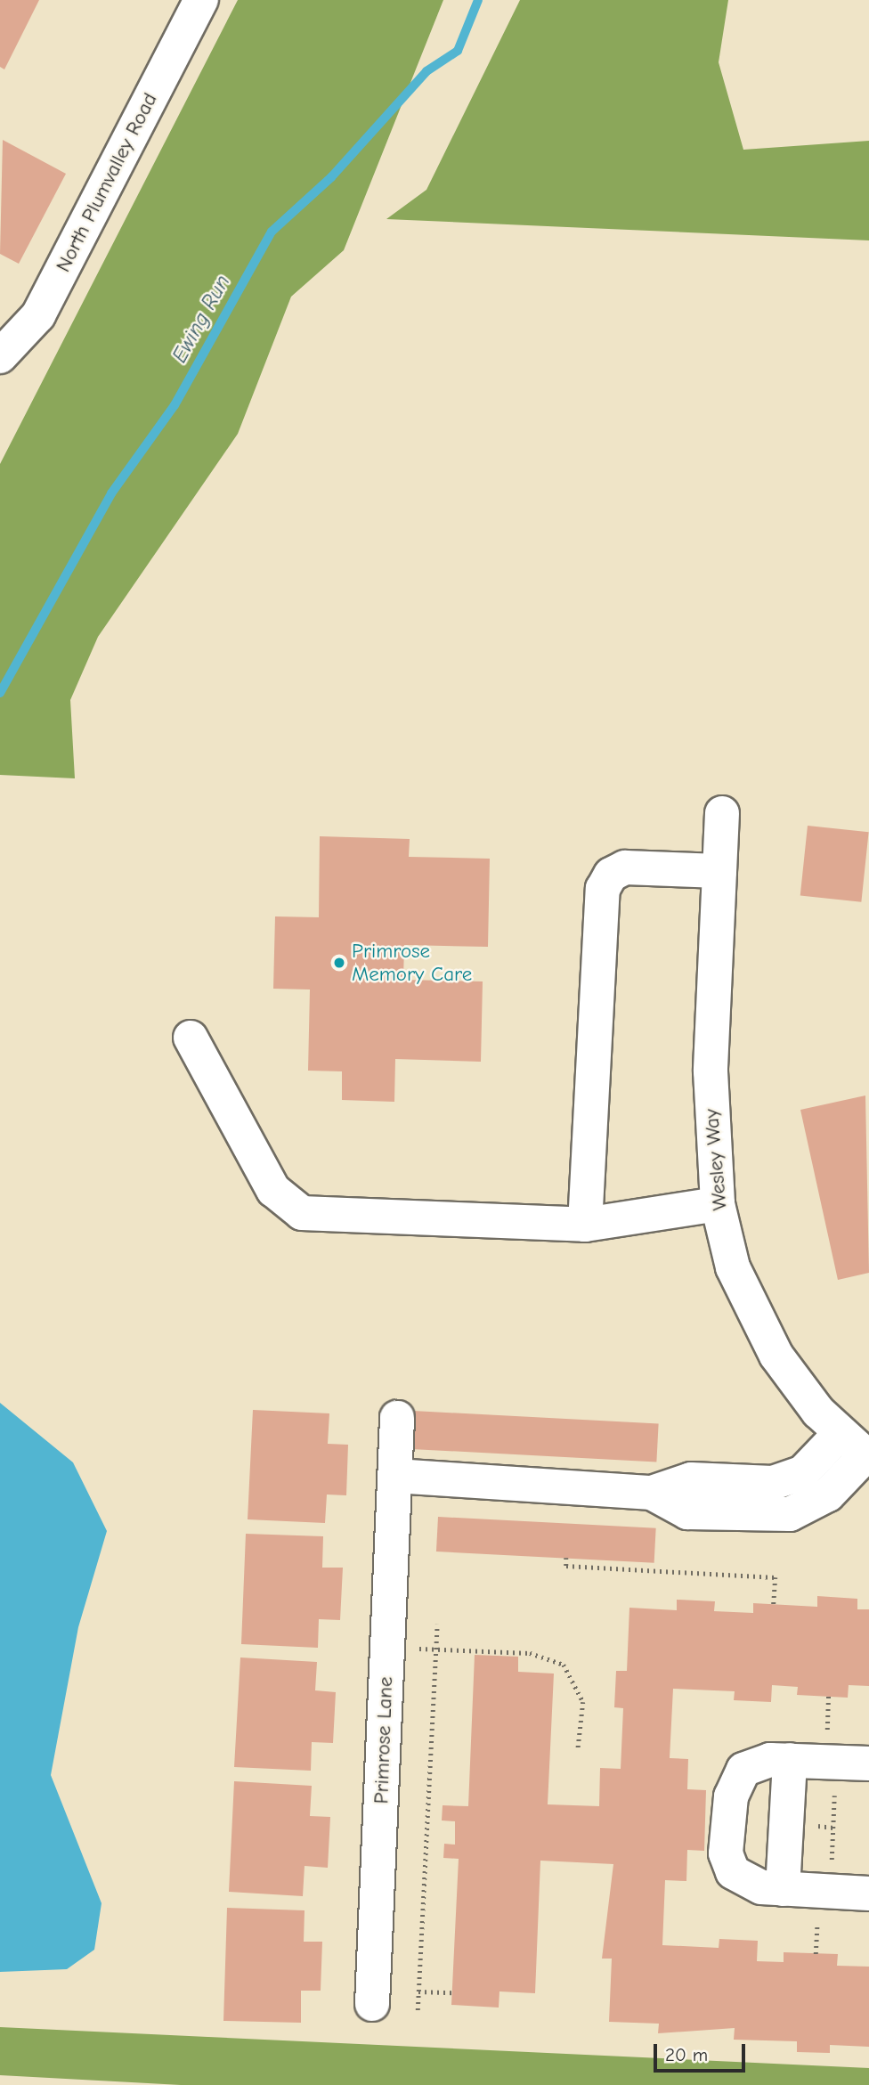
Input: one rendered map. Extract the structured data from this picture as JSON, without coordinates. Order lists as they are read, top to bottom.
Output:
{
  "streets": {
    "street": ["North Plumvalley Road", "Wesley Way", "Primrose Lane"]
  },
  "water": ["Ewing Run"],
  "places": ["Primrose Memory Care"],
  "scale_bar": "20 m"
}
